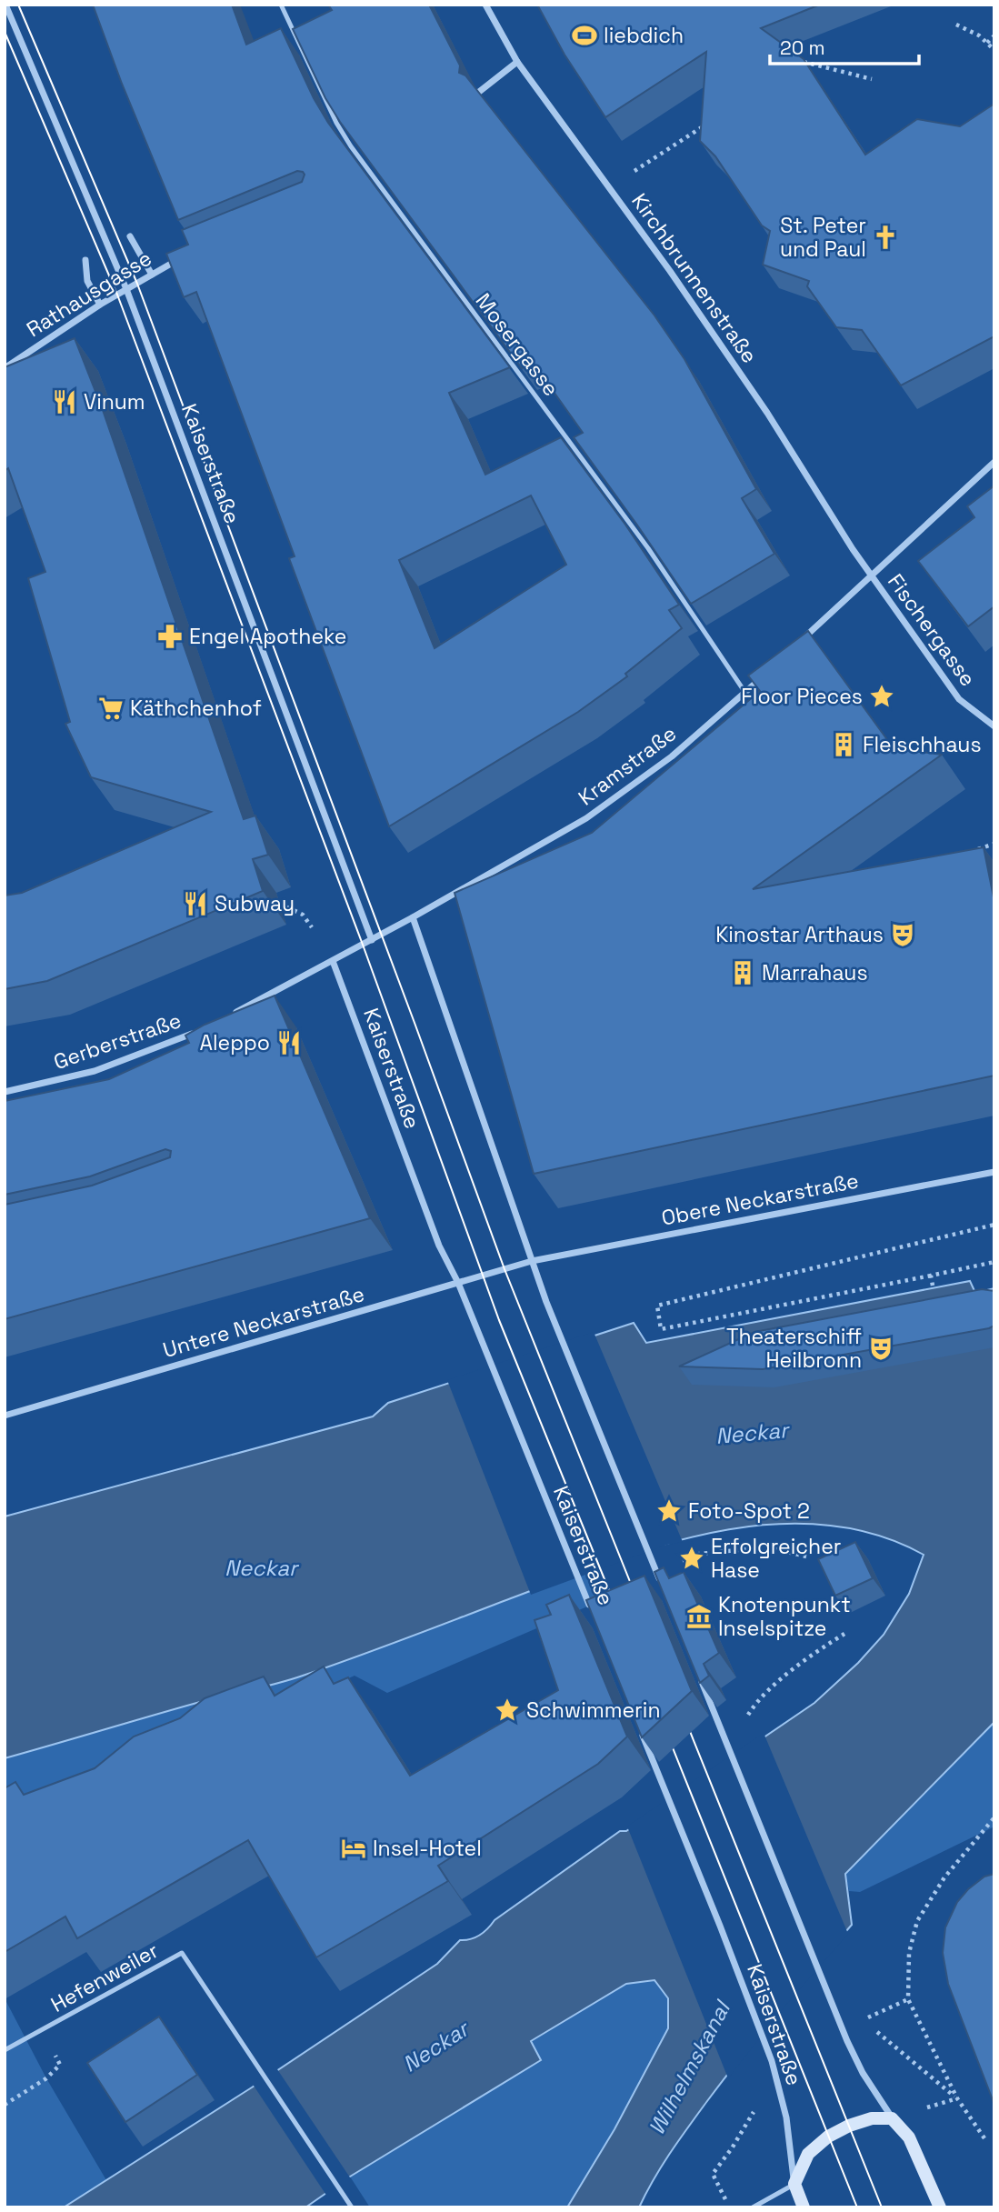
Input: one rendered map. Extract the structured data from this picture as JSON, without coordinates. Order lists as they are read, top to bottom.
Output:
{
  "streets": {
    "street": [
      "Kirchbrunnenstraße",
      "Rathausgasse",
      "Kaiserstraße",
      "Fischergasse",
      "Kramstraße",
      "Gerberstraße",
      "Obere Neckarstraße",
      "Untere Neckarstraße"
    ],
    "lane": ["Mosergasse", "Hefenweiler"]
  },
  "crossings": [
    ["Kirchbrunnenstraße", "Fischergasse"],
    ["Rathausgasse", "Kaiserstraße"],
    ["Mosergasse", "Kramstraße"],
    ["Kaiserstraße", "Kramstraße"],
    ["Kaiserstraße", "Untere Neckarstraße"],
    ["Obere Neckarstraße", "Untere Neckarstraße"]
  ],
  "water": ["Neckar", "Wilhelmskanal"],
  "places": {
    "sports": ["liebdich"],
    "church": ["St. Peter und Paul"],
    "restaurant": ["Vinum", "Subway", "Aleppo"],
    "pharmacy": ["Engel Apotheke"],
    "place": [
      "Floor Pieces",
      "Foto-Spot 2",
      "Erfolgreicher Hase",
      "Schwimmerin"
    ],
    "supermarket": ["Käthchenhof"],
    "building": ["Fleischhaus", "Marrahaus"],
    "theatre": ["Kinostar Arthaus", "Theaterschiff Heilbronn"],
    "museum": ["Knotenpunkt Inselspitze"],
    "hotel": ["Insel-Hotel"]
  },
  "scale_bar": "20 m"
}
